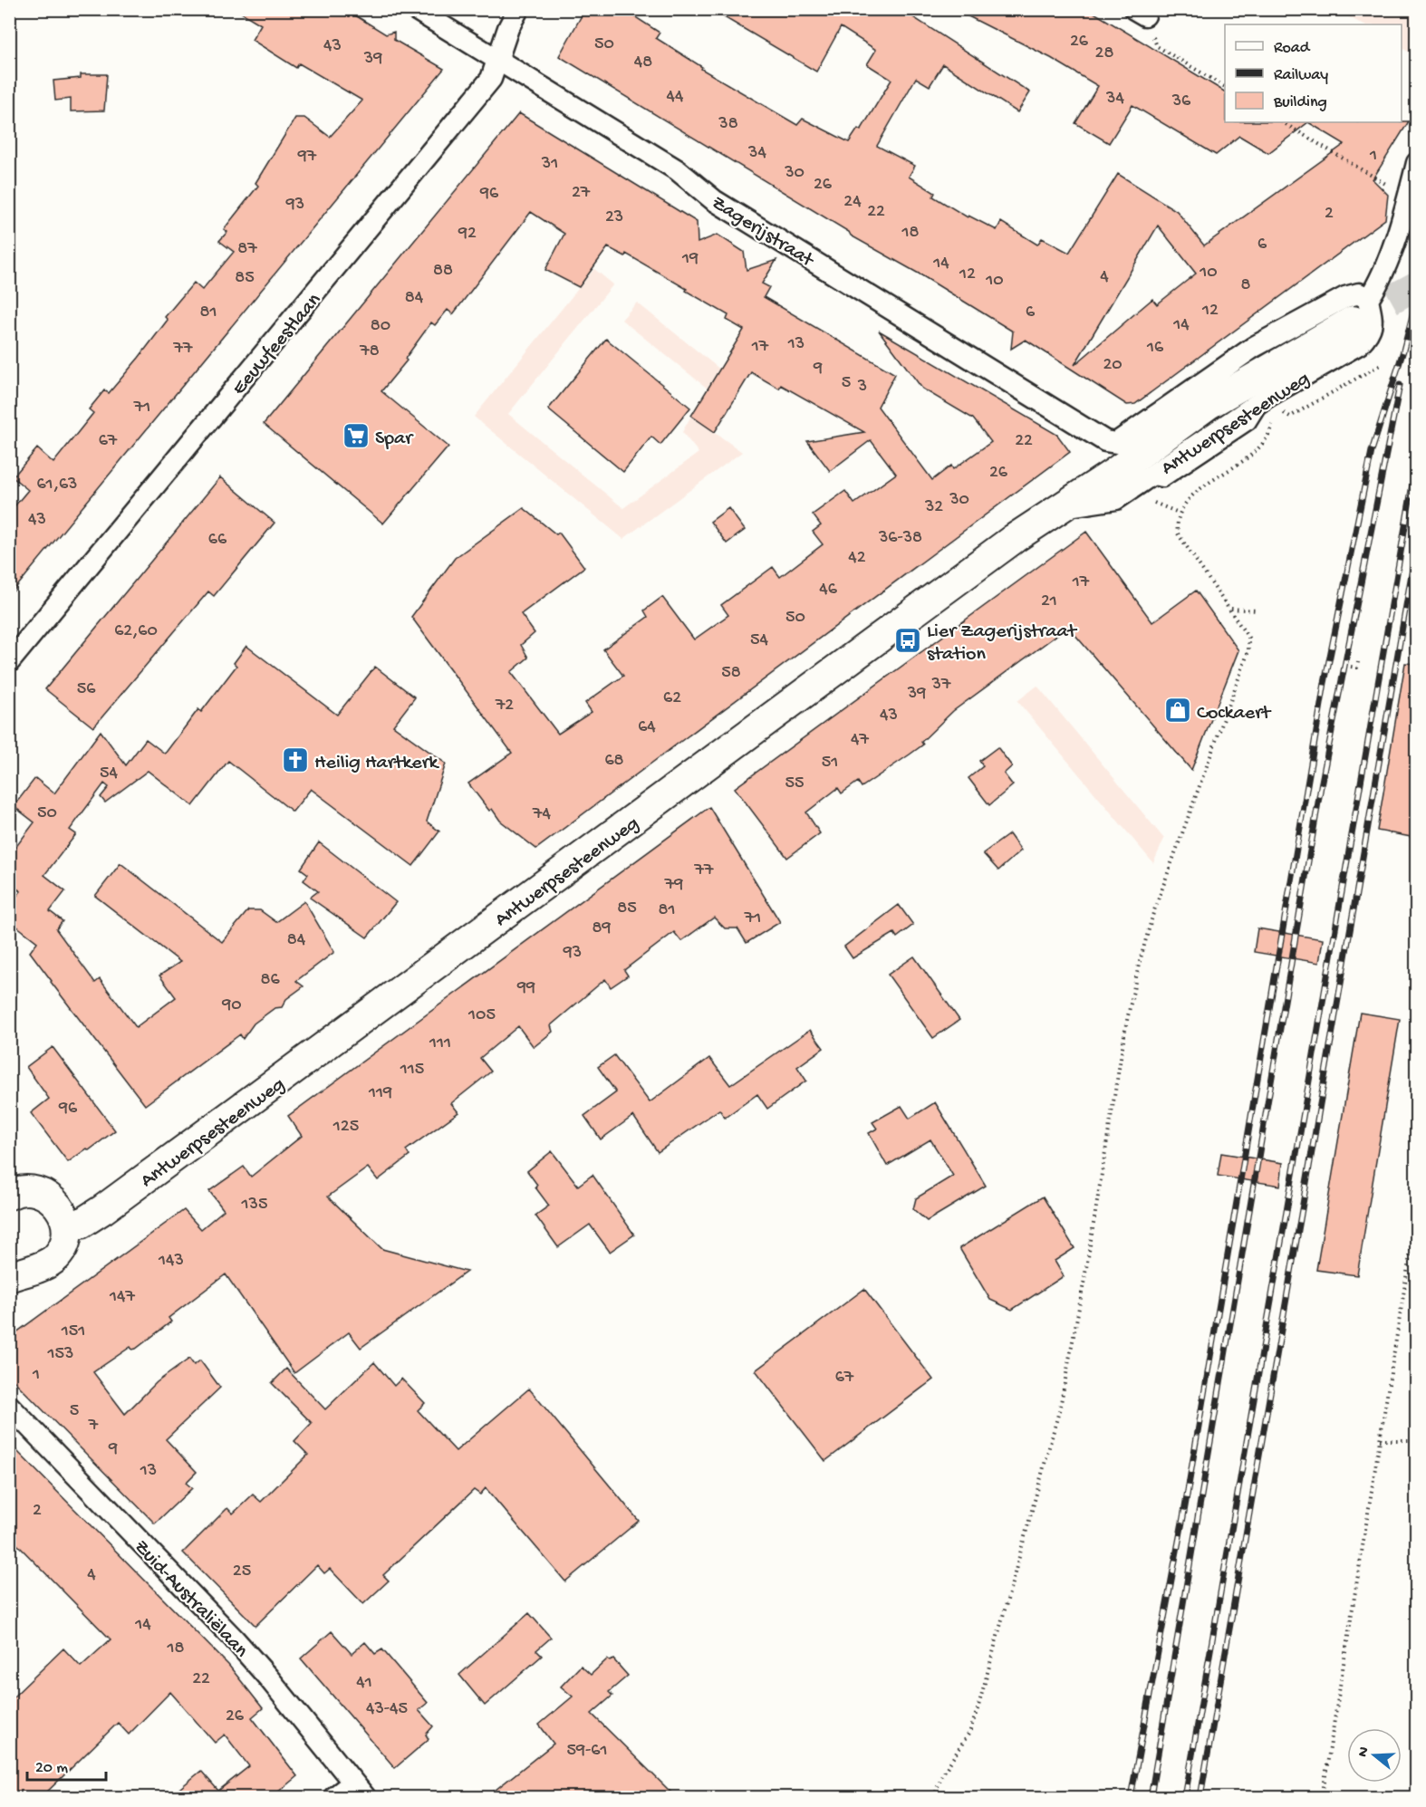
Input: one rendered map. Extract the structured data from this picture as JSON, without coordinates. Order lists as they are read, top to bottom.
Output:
{
  "streets": {
    "street": [
      "Zagerijstraat",
      "Eeuwfeestlaan",
      "Antwerpsesteenweg",
      "Zuid-Australiëlaan"
    ]
  },
  "crossings": [
    ["Zagerijstraat", "Eeuwfeestlaan"],
    ["Zagerijstraat", "Antwerpsesteenweg"]
  ],
  "places": {
    "supermarket": ["Spar"],
    "bus stop": ["Lier Zagerijstraat station"],
    "shop": ["Cockaert"],
    "church": ["Heilig Hartkerk"]
  },
  "house_numbers": [
    "26",
    "50",
    "43",
    "28",
    "39",
    "48",
    "44",
    "34",
    "36",
    "38",
    "34",
    "1",
    "97",
    "31",
    "30",
    "26",
    "27",
    "96",
    "24",
    "93",
    "22",
    "2",
    "23",
    "18",
    "92",
    "6",
    "87",
    "19",
    "14",
    "88",
    "10",
    "12",
    "4",
    "85",
    "10",
    "8",
    "84",
    "12",
    "81",
    "6",
    "14",
    "80",
    "13",
    "17",
    "16",
    "77",
    "78",
    "20",
    "9",
    "5",
    "3",
    "71",
    "67",
    "22",
    "26",
    "61,63",
    "30",
    "32",
    "43",
    "36-38",
    "66",
    "42",
    "17",
    "46",
    "21",
    "50",
    "62,60",
    "54",
    "58",
    "37",
    "56",
    "39",
    "62",
    "72",
    "43",
    "64",
    "47",
    "68",
    "51",
    "54",
    "55",
    "50",
    "74",
    "77",
    "79",
    "85",
    "81",
    "71",
    "89",
    "84",
    "93",
    "86",
    "99",
    "90",
    "105",
    "111",
    "115",
    "119",
    "96",
    "125",
    "135",
    "143",
    "147",
    "151",
    "153",
    "1",
    "67",
    "5",
    "7",
    "9",
    "13",
    "2",
    "25",
    "4",
    "14",
    "18",
    "22",
    "41",
    "43-45",
    "26",
    "59-61"
  ],
  "legend": ["Road", "Railway", "Building"],
  "scale_bar": "20 m",
  "north": "left"
}
